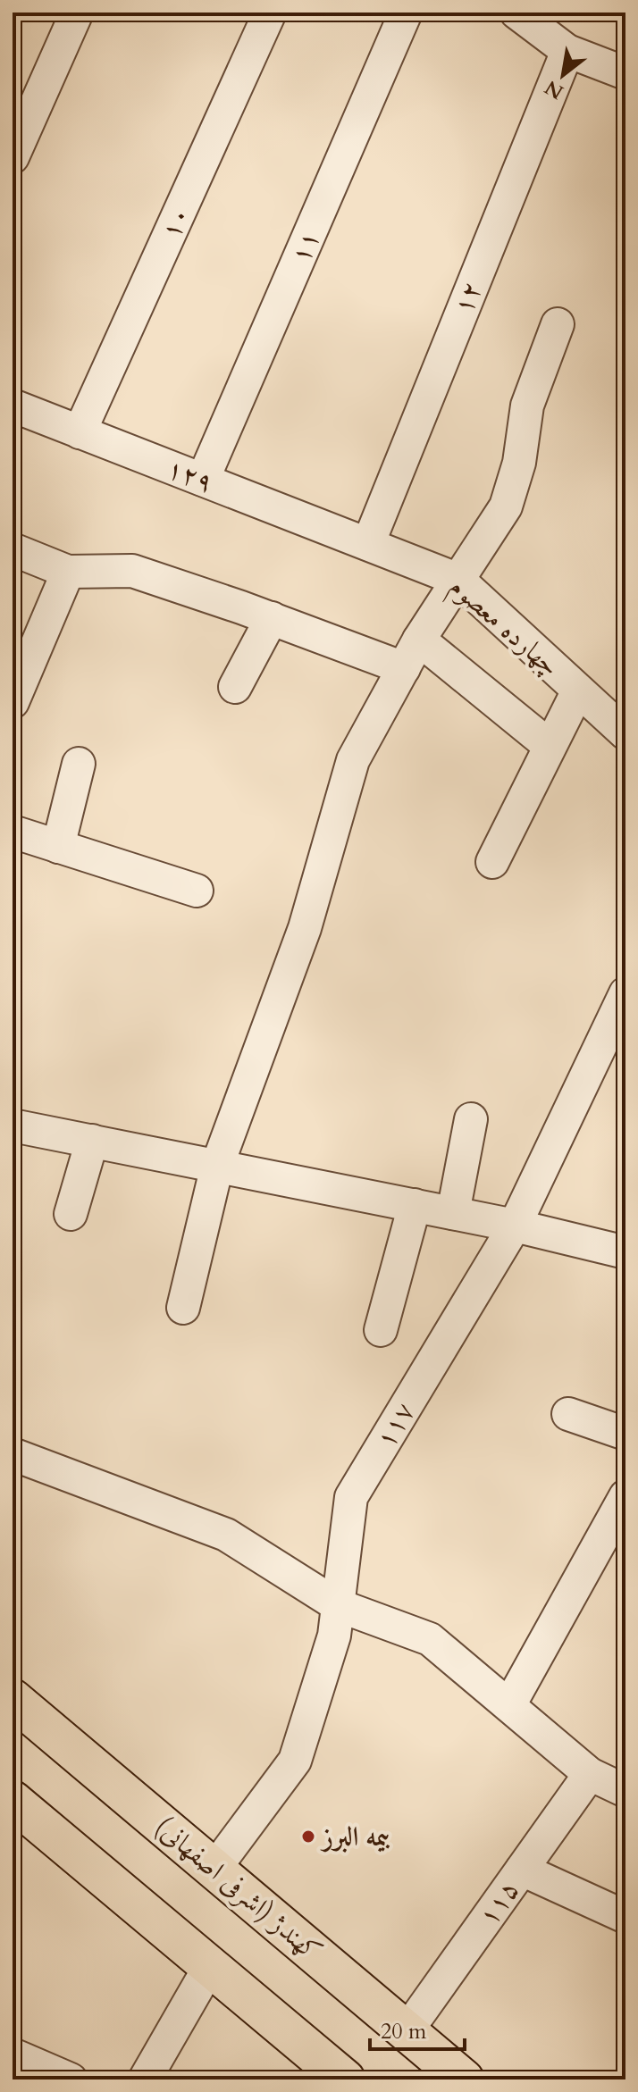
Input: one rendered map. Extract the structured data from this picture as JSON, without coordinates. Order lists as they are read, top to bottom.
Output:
{
  "streets": {
    "main road": ["کهندژ (اشرفی اصفهانی)"],
    "street": [
      "۱۰",
      "۱۱",
      "۱۲",
      "۱۲۹",
      "چهارده معصوم",
      "۱۱۷",
      "۱۱۵"
    ]
  },
  "crossings": [
    ["۱۰", "۱۲۹"],
    ["۱۱", "۱۲۹"],
    ["۱۲", "۱۲۹"],
    ["۱۲", "چهارده معصوم"],
    ["۱۲۹", "چهارده معصوم"],
    ["۱۱۷", "کهندژ (اشرفی اصفهانی)"],
    ["کهندژ (اشرفی اصفهانی)", "۱۱۵"]
  ],
  "places": ["بیمه البرز"],
  "scale_bar": "20 m",
  "north": "bottom left"
}
